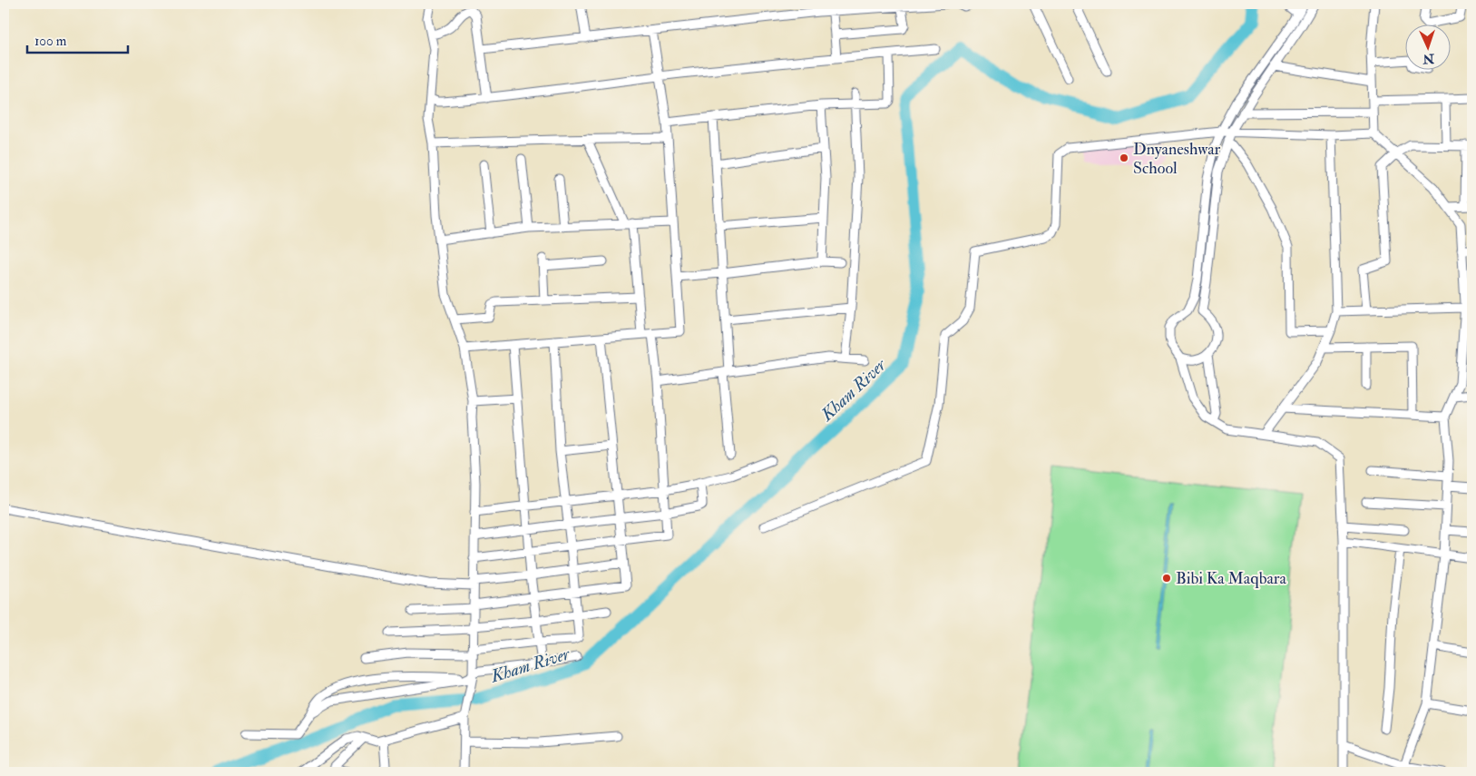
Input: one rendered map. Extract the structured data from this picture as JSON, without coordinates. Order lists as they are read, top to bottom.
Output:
{
  "water": ["Kham River"],
  "places": ["Dnyaneshwar School", "Bibi Ka Maqbara"],
  "scale_bar": "100 m",
  "north": "bottom"
}
